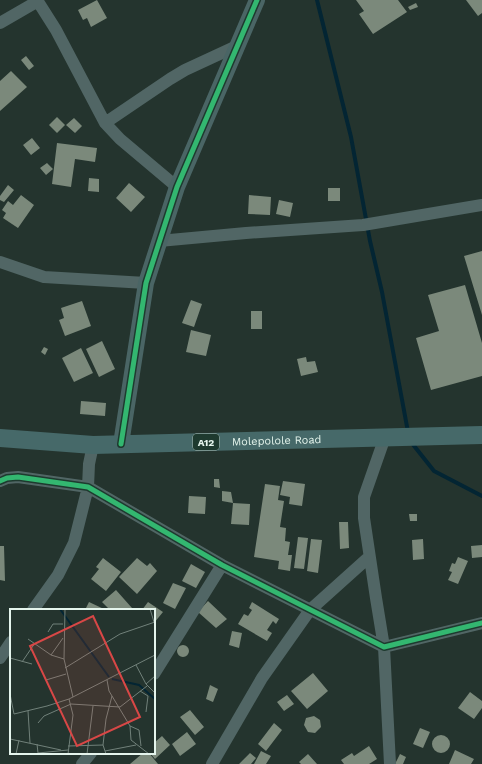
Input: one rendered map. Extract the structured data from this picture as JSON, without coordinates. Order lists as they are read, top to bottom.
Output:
{
  "streets": {
    "main road": ["Molepolole Road", "A12"]
  }
}
